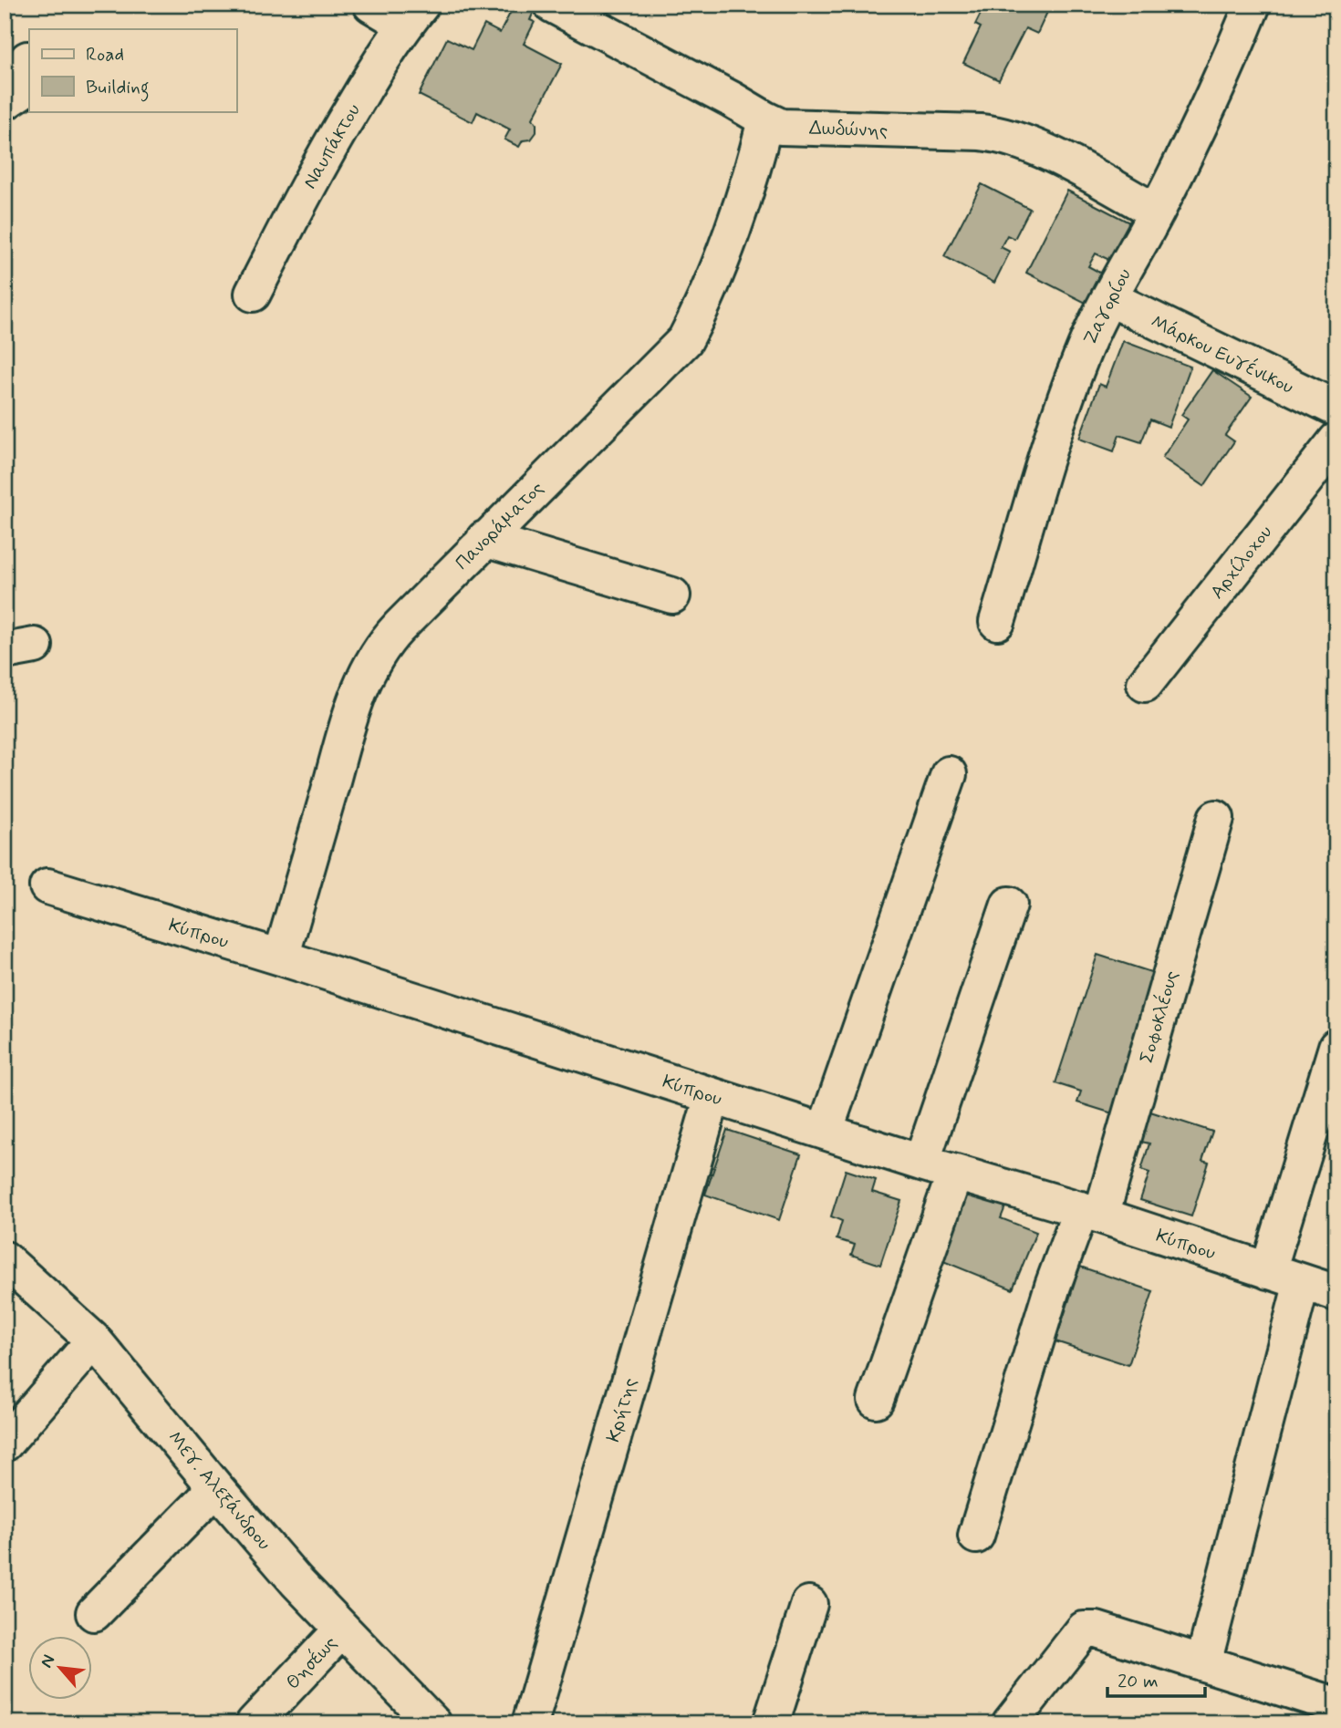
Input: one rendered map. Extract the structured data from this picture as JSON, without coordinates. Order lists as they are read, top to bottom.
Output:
{
  "streets": {
    "street": [
      "Δωδώνης",
      "Ναυπάκτου",
      "Ζαγορίου",
      "Μάρκου Ευγένικου",
      "Πανοράματος",
      "Αρχίλοχου",
      "Κύπρου",
      "Σοφοκλέους",
      "Κρήτης",
      "Μεγ. Αλεξάνδρου",
      "Θησέως"
    ]
  },
  "crossings": [
    ["Δωδώνης", "Ζαγορίου"],
    ["Δωδώνης", "Πανοράματος"],
    ["Ζαγορίου", "Μάρκου Ευγένικου"],
    ["Πανοράματος", "Κύπρου"],
    ["Κύπρου", "Σοφοκλέους"],
    ["Κύπρου", "Κρήτης"],
    ["Μεγ. Αλεξάνδρου", "Θησέως"]
  ],
  "legend": ["Road", "Building"],
  "scale_bar": "20 m",
  "north": "top left"
}
